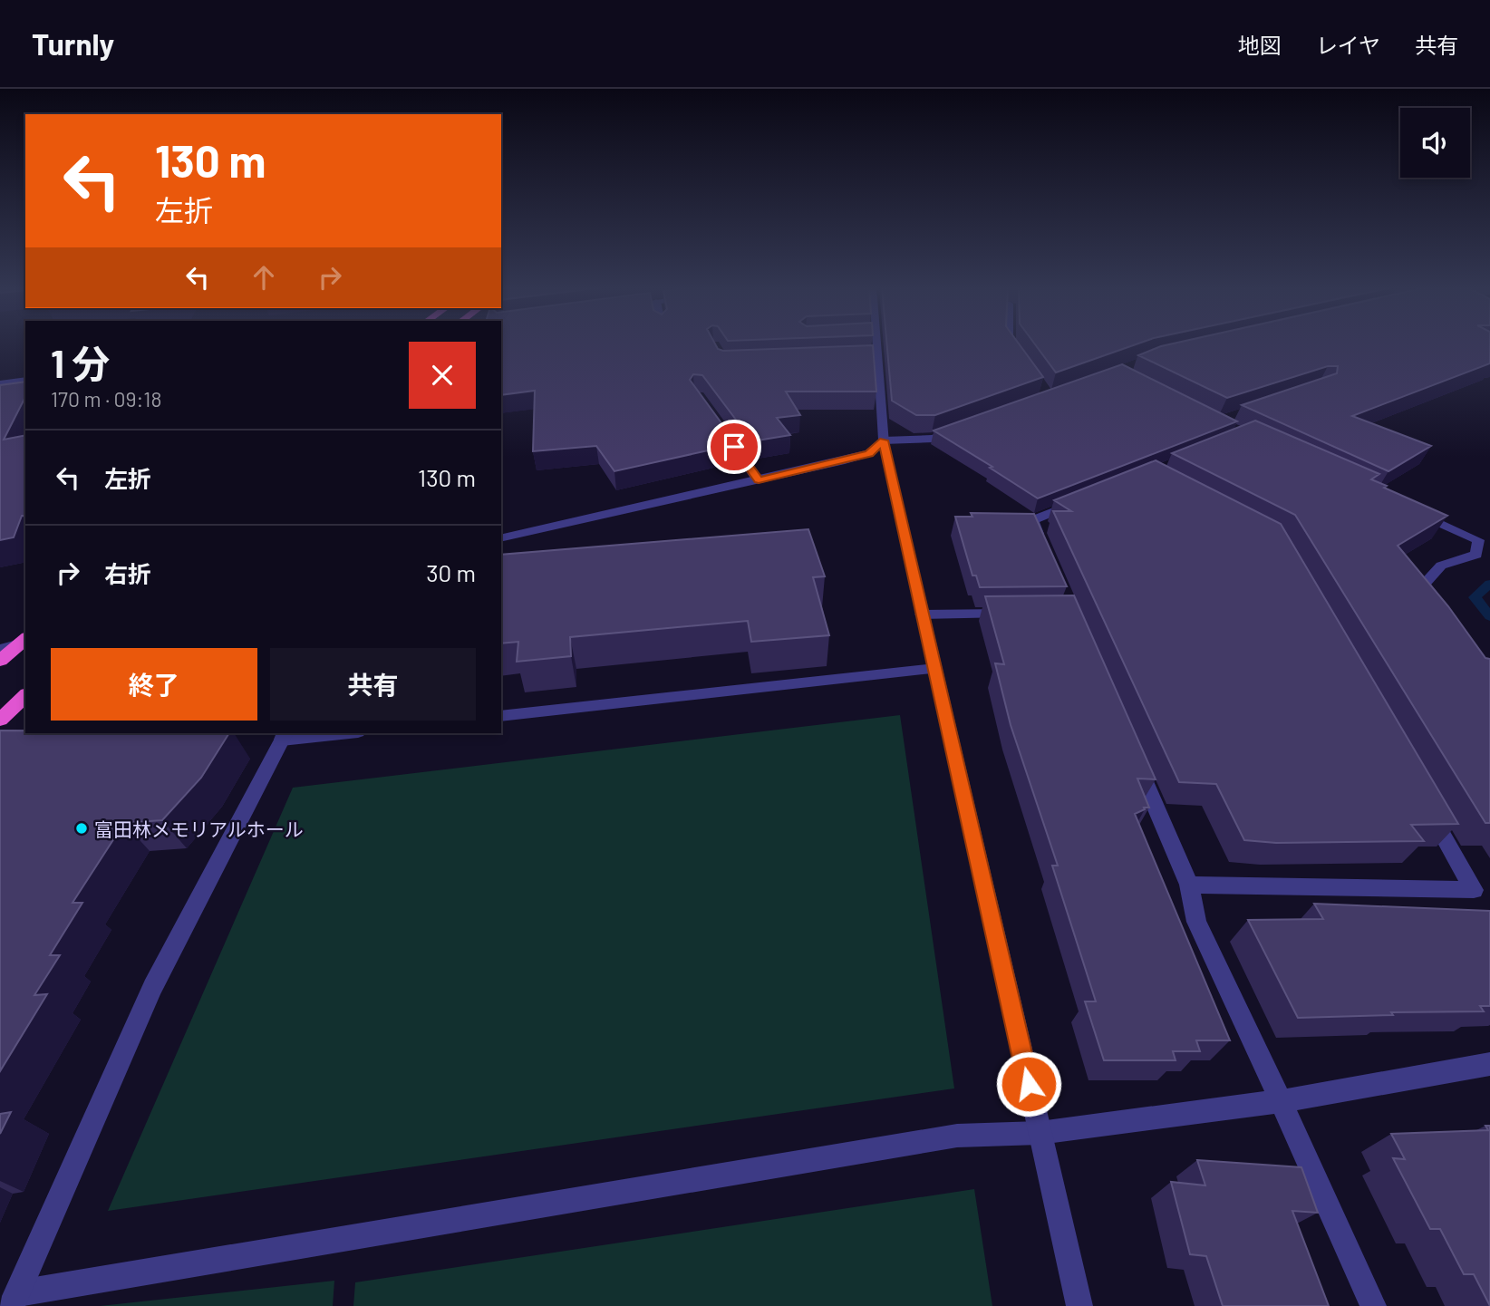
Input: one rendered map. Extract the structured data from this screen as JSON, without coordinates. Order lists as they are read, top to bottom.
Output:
{
  "places": ["富田林メモリアルホール"],
  "page": {
    "header": "Turnly",
    "nav": ["地図", "レイヤ", "共有"],
    "turn": ["130 m", "左折"],
    "heading": ["1 分", "170 m · 09:18"],
    "list": [
      {
        "name": "左折",
        "value": "130 m"
      },
      {
        "name": "右折",
        "value": "30 m"
      }
    ],
    "buttons": ["終了", "共有"]
  }
}
